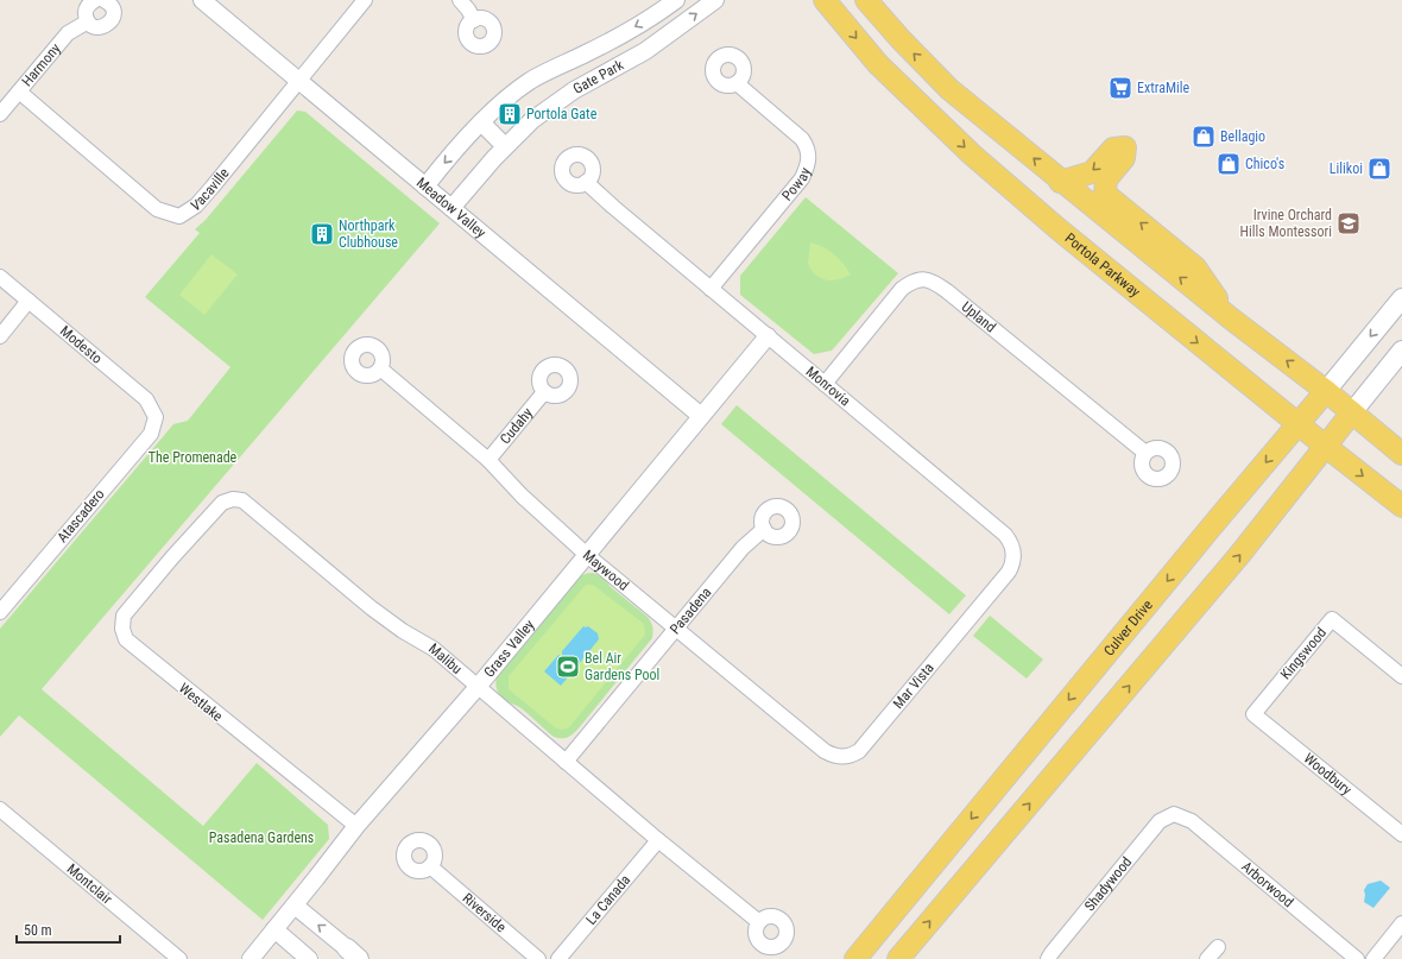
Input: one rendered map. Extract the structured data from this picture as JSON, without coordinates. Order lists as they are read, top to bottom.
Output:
{
  "streets": {
    "main road": ["Portola Parkway", "Culver Drive"],
    "street": [
      "Harmony",
      "Gate Park",
      "Poway",
      "Vacaville",
      "Meadow Valley",
      "Upland",
      "Modesto",
      "Monrovia",
      "Cudahy",
      "Atascadero",
      "Maywood",
      "Pasadena",
      "Grass Valley",
      "Kingswood",
      "Malibu",
      "Mar Vista",
      "Westlake",
      "Woodbury",
      "Shadywood",
      "Montclair",
      "Arborwood",
      "La Canada",
      "Riverside"
    ]
  },
  "crossings": [
    ["Harmony", "Vacaville"],
    ["Gate Park", "Meadow Valley"],
    ["Poway", "Monrovia"],
    ["Vacaville", "Meadow Valley"],
    ["Meadow Valley", "Grass Valley"],
    ["Portola Parkway", "Culver Drive"],
    ["Upland", "Monrovia"],
    ["Modesto", "Atascadero"],
    ["Monrovia", "Grass Valley"],
    ["Monrovia", "Mar Vista"],
    ["Cudahy", "Maywood"],
    ["Maywood", "Pasadena"],
    ["Maywood", "Grass Valley"],
    ["Maywood", "Mar Vista"],
    ["Pasadena", "Malibu"],
    ["Grass Valley", "Malibu"],
    ["Grass Valley", "Westlake"],
    ["Kingswood", "Woodbury"],
    ["Malibu", "Westlake"],
    ["Malibu", "La Canada"],
    ["Shadywood", "Arborwood"]
  ],
  "parks": ["The Promenade", "Pasadena Gardens"],
  "places": {
    "supermarket": ["ExtraMile"],
    "building": ["Portola Gate", "Northpark Clubhouse"],
    "shop": ["Bellagio", "Chico's", "Lilikoi"],
    "school or university": ["Irvine Orchard Hills Montessori"],
    "sports": ["Bel Air Gardens Pool"]
  },
  "scale_bar": "50 m"
}
